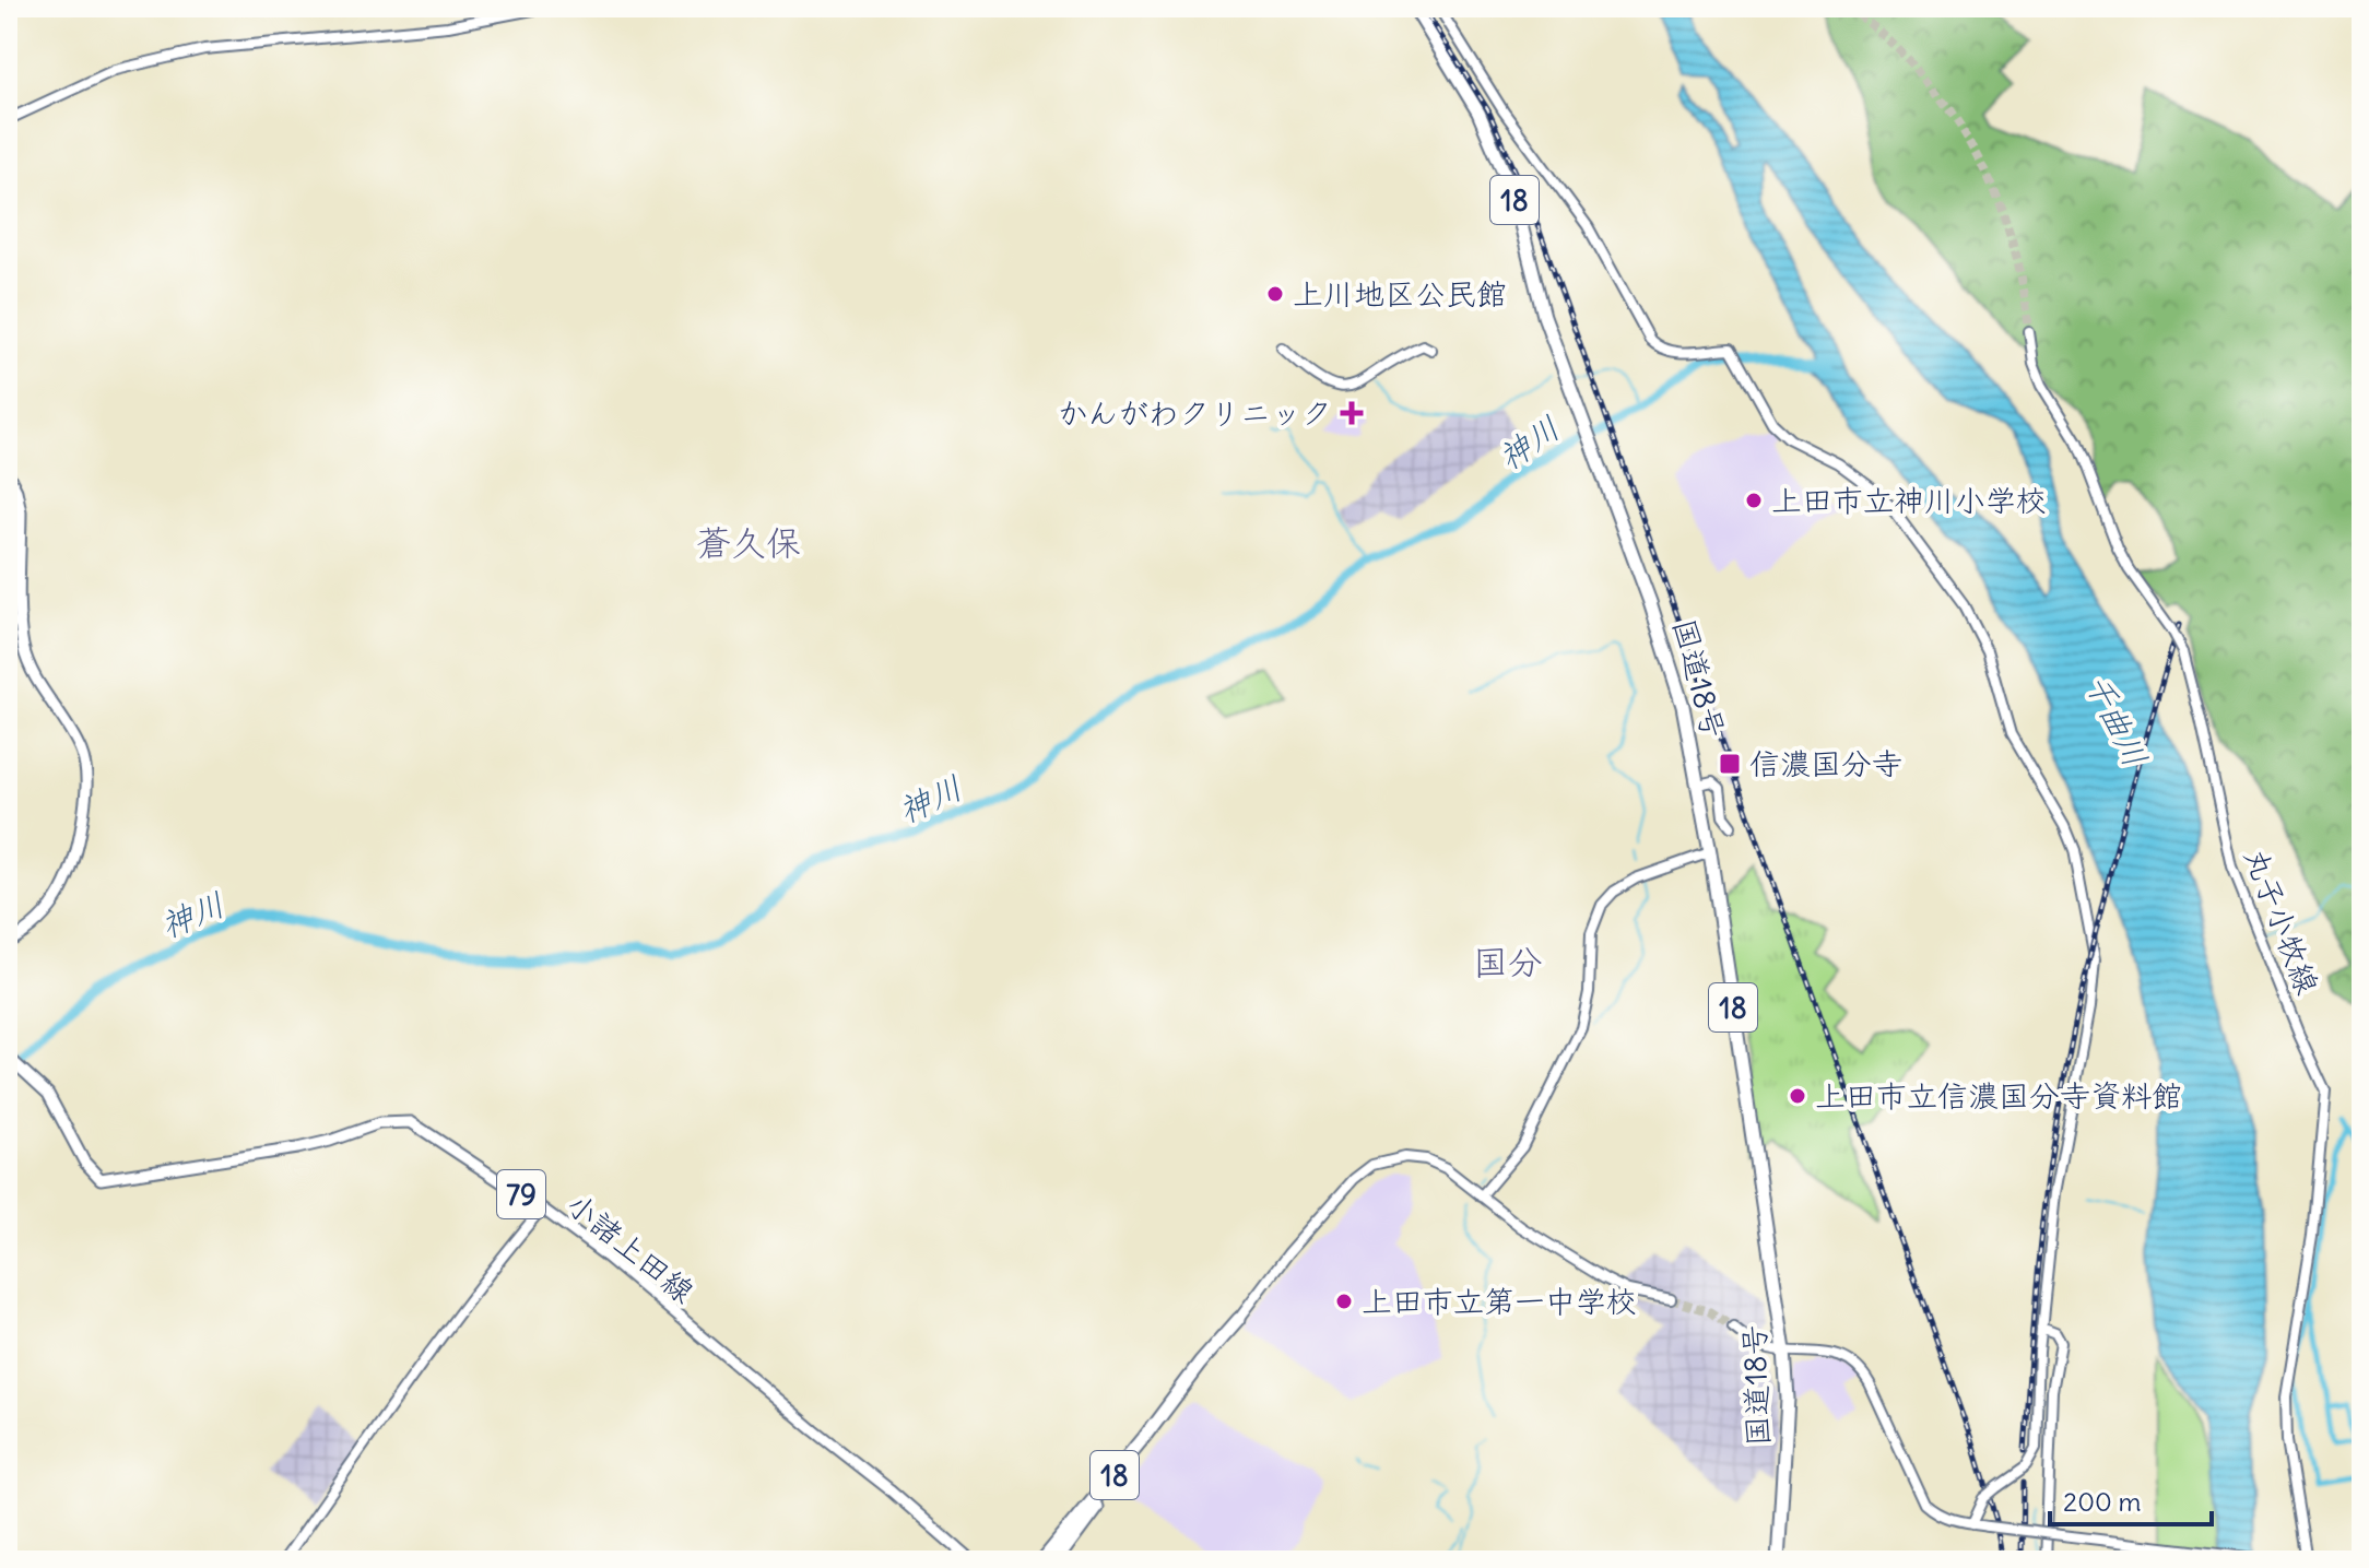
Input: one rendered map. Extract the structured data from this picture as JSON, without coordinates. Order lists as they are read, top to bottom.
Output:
{
  "streets": {
    "highway": ["18", "国道18号"],
    "main road": ["79", "小諸上田線"],
    "street": ["丸子小牧線"]
  },
  "districts": ["蒼久保", "国分"],
  "water": ["神川", "千曲川"],
  "places": {
    "other": [
      "上川地区公民館",
      "上田市立神川小学校",
      "上田市立信濃国分寺資料館",
      "上田市立第一中学校"
    ],
    "health": ["かんがわクリニック"],
    "transit": ["信濃国分寺"]
  },
  "scale_bar": "200 m"
}
